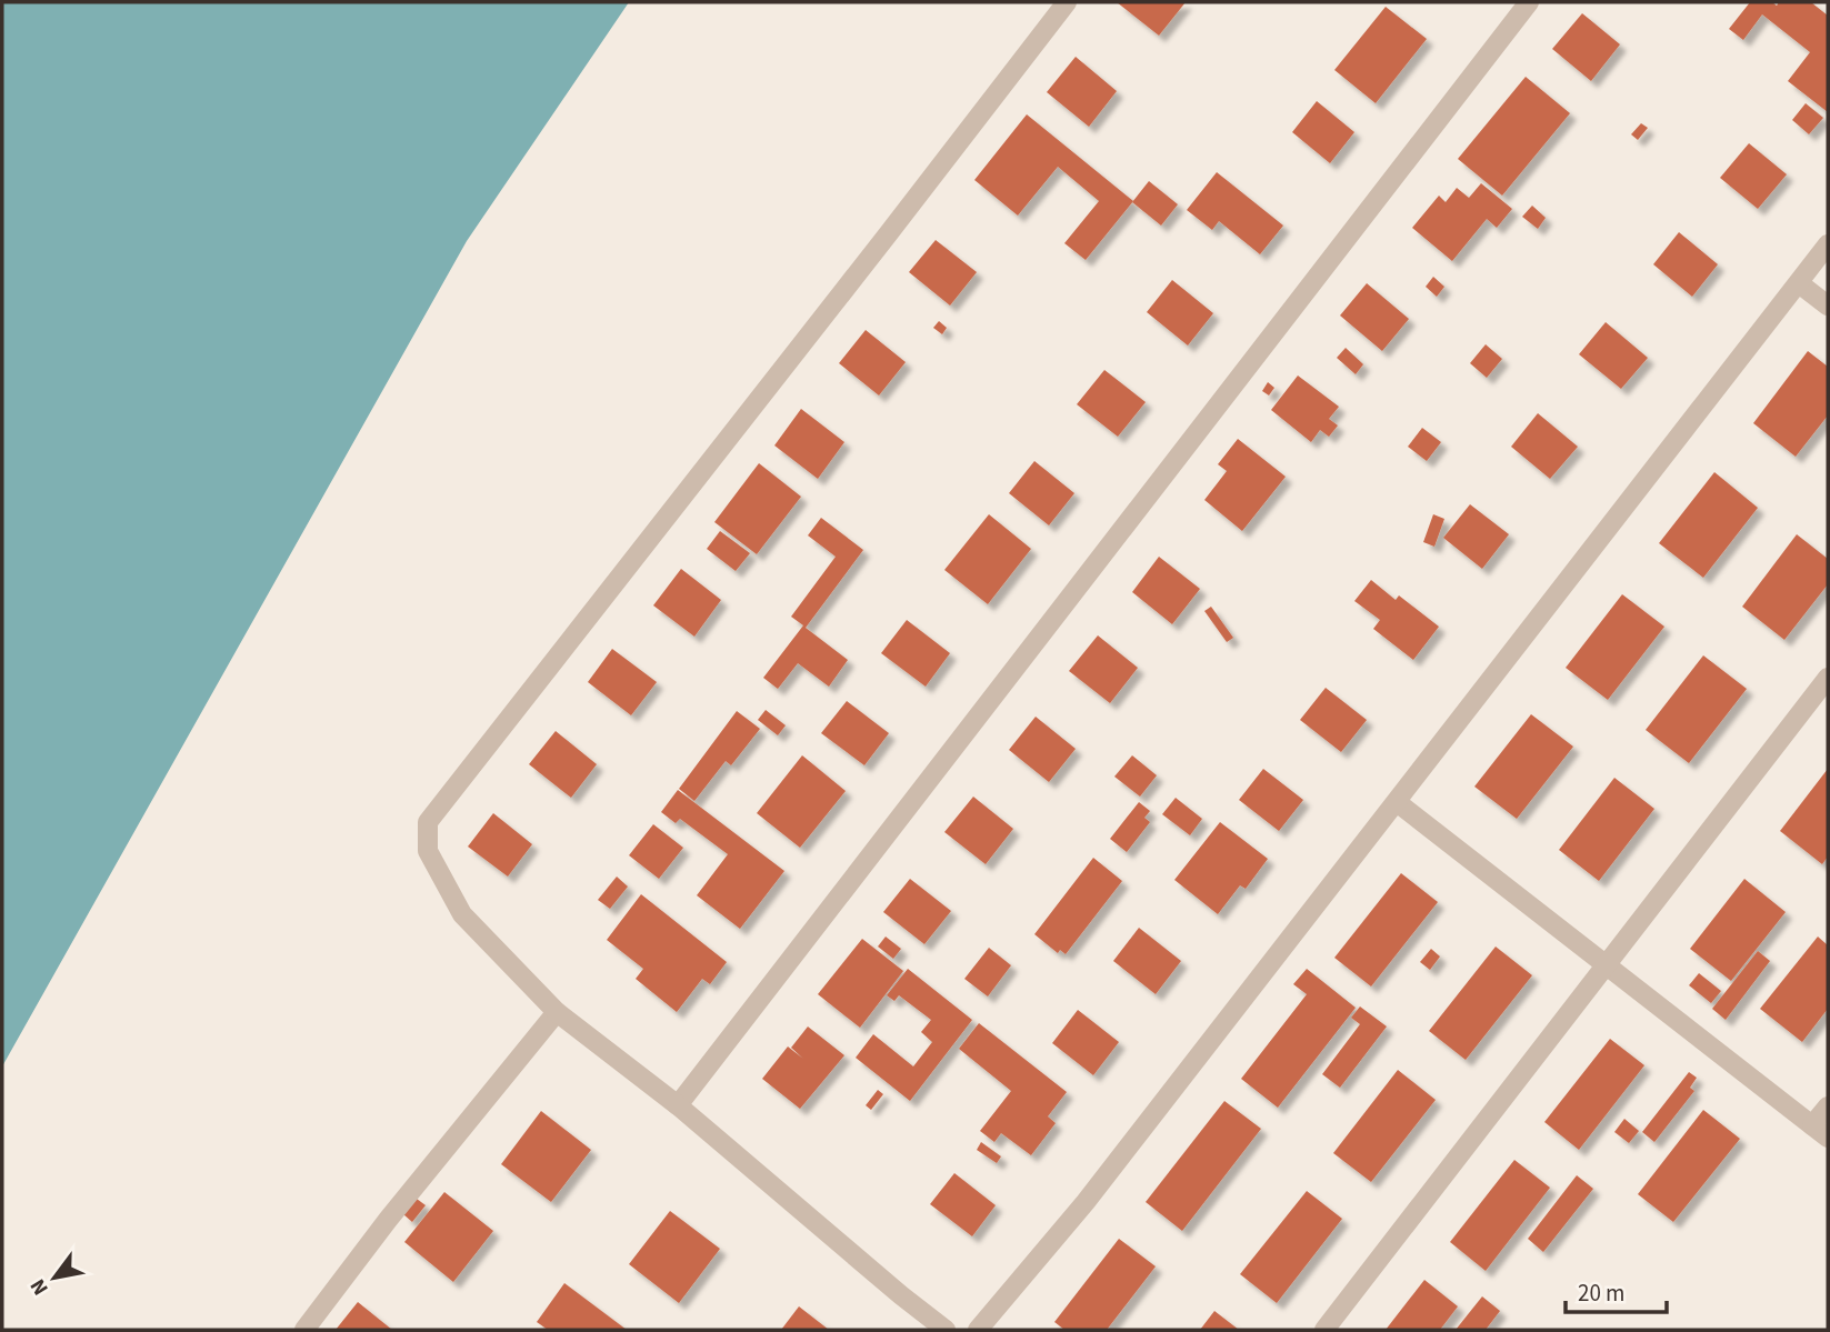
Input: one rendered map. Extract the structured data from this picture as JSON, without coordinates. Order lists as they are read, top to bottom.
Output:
{
  "scale_bar": "20 m",
  "north": "bottom left"
}
